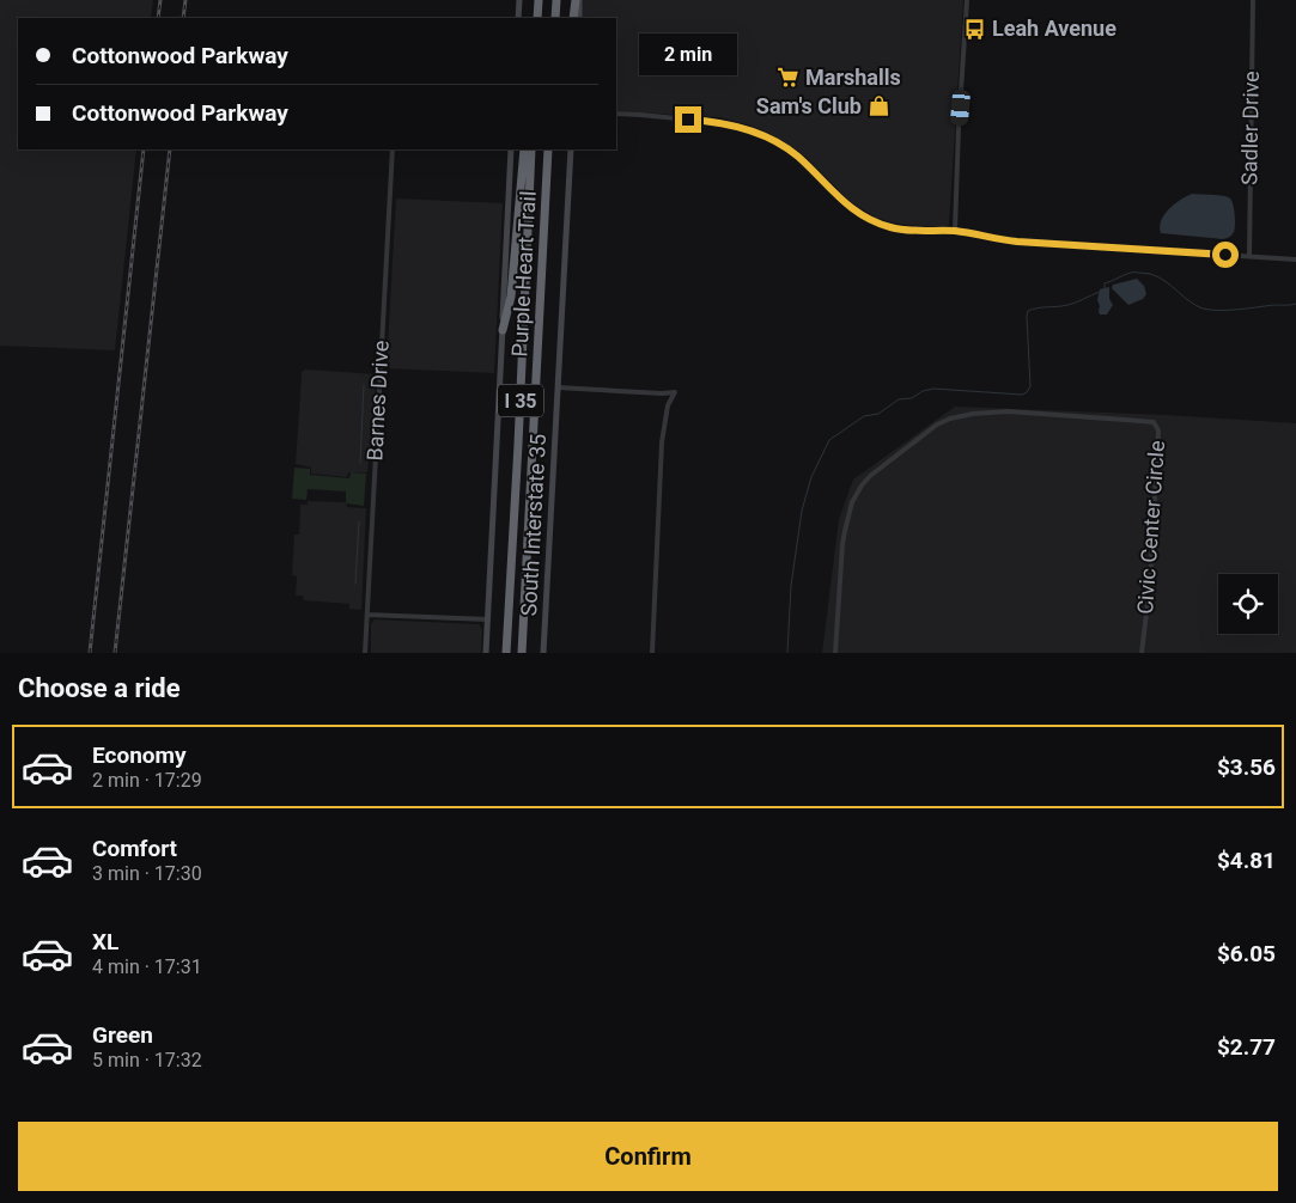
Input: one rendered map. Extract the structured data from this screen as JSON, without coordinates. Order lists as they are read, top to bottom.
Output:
{
  "streets": {
    "highway": ["Purple Heart Trail", "I 35"],
    "main road": ["South Interstate 35"],
    "street": ["Sadler Drive", "Barnes Drive", "Civic Center Circle"]
  },
  "places": {
    "bus stop": ["Leah Avenue"],
    "supermarket": ["Marshalls"],
    "shop": ["Sam's Club"]
  },
  "page": {
    "banner": ["Cottonwood Parkway", "Cottonwood Parkway"],
    "bubble": "2 min",
    "heading": "Choose a ride",
    "list": [
      {
        "name": "Economy",
        "note": "2 min · 17:29",
        "value": "$3.56"
      },
      {
        "name": "Comfort",
        "note": "3 min · 17:30",
        "value": "$4.81"
      },
      {
        "name": "XL",
        "note": "4 min · 17:31",
        "value": "$6.05"
      },
      {
        "name": "Green",
        "note": "5 min · 17:32",
        "value": "$2.77"
      }
    ],
    "buttons": "Confirm"
  }
}
